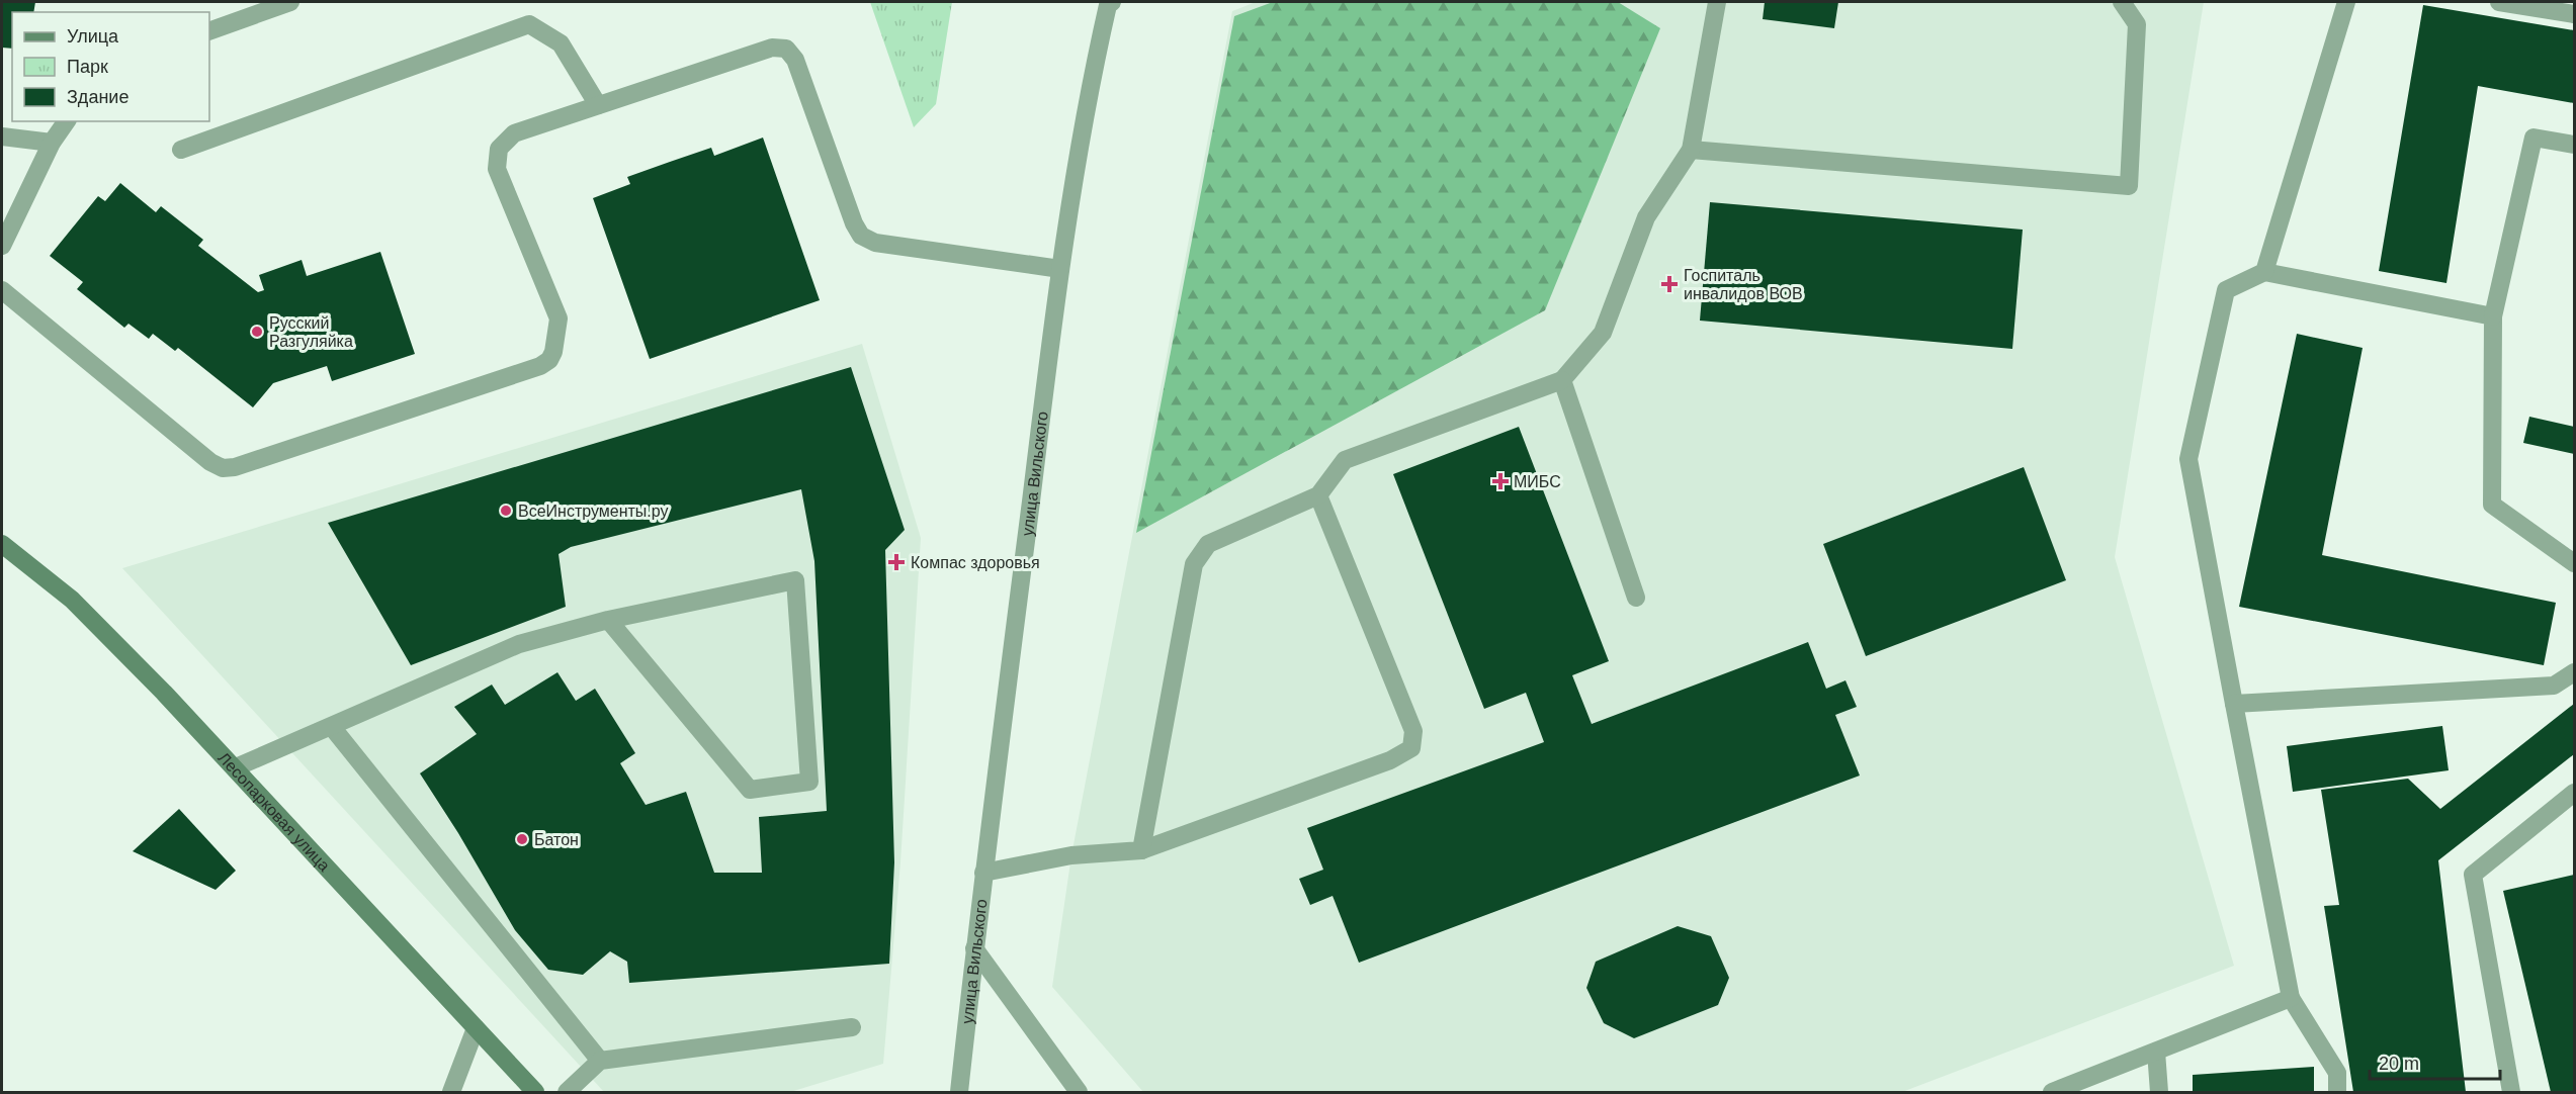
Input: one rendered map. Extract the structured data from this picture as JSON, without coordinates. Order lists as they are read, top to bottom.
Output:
{
  "streets": {
    "main road": ["Лесопарковая улица"],
    "street": ["улица Вильского"]
  },
  "places": {
    "health": ["Госпиталь инвалидов ВОВ", "МИБС", "Компас здоровья"],
    "other": ["Русский Разгуляйка", "ВсеИнструменты.ру", "Батон"]
  },
  "legend": ["Улица", "Парк", "Здание"],
  "scale_bar": "20 m"
}
